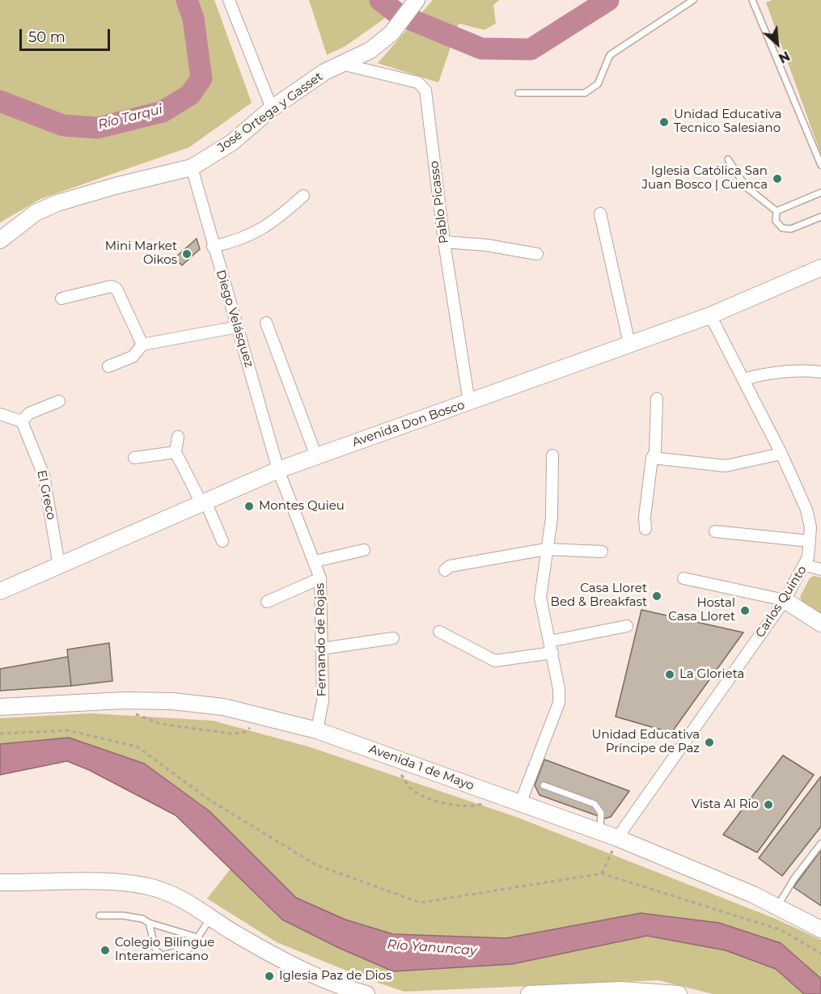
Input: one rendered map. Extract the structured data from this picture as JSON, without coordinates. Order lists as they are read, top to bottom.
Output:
{
  "streets": {
    "main road": ["José Ortega y Gasset", "Avenida Don Bosco", "Avenida 1 de Mayo"],
    "street": [
      "Pablo Picasso",
      "Diego Velásquez",
      "El Greco",
      "Carlos Quinto",
      "Fernando de Rojas"
    ]
  },
  "crossings": [
    ["José Ortega y Gasset", "Pablo Picasso"],
    ["José Ortega y Gasset", "Diego Velásquez"],
    ["Pablo Picasso", "Avenida Don Bosco"],
    ["Diego Velásquez", "Avenida Don Bosco"],
    ["Diego Velásquez", "Fernando de Rojas"],
    ["Avenida Don Bosco", "El Greco"],
    ["Avenida Don Bosco", "Carlos Quinto"],
    ["Avenida Don Bosco", "Fernando de Rojas"],
    ["Carlos Quinto", "Avenida 1 de Mayo"],
    ["Fernando de Rojas", "Avenida 1 de Mayo"]
  ],
  "water": ["Río Tarqui", "Río Yanuncay"],
  "places": [
    "Unidad Educativa Tecnico Salesiano",
    "Iglesia Católica San Juan Bosco | Cuenca",
    "Mini Market Oikos",
    "Montes Quieu",
    "Casa Lloret Bed & Breakfast",
    "Hostal Casa Lloret",
    "La Glorieta",
    "Unidad Educativa Príncipe de Paz",
    "Vista Al Rio",
    "Colegio Bilingue Interamericano",
    "Iglesia Paz de Dios"
  ],
  "scale_bar": "50 m",
  "north": "bottom right"
}
